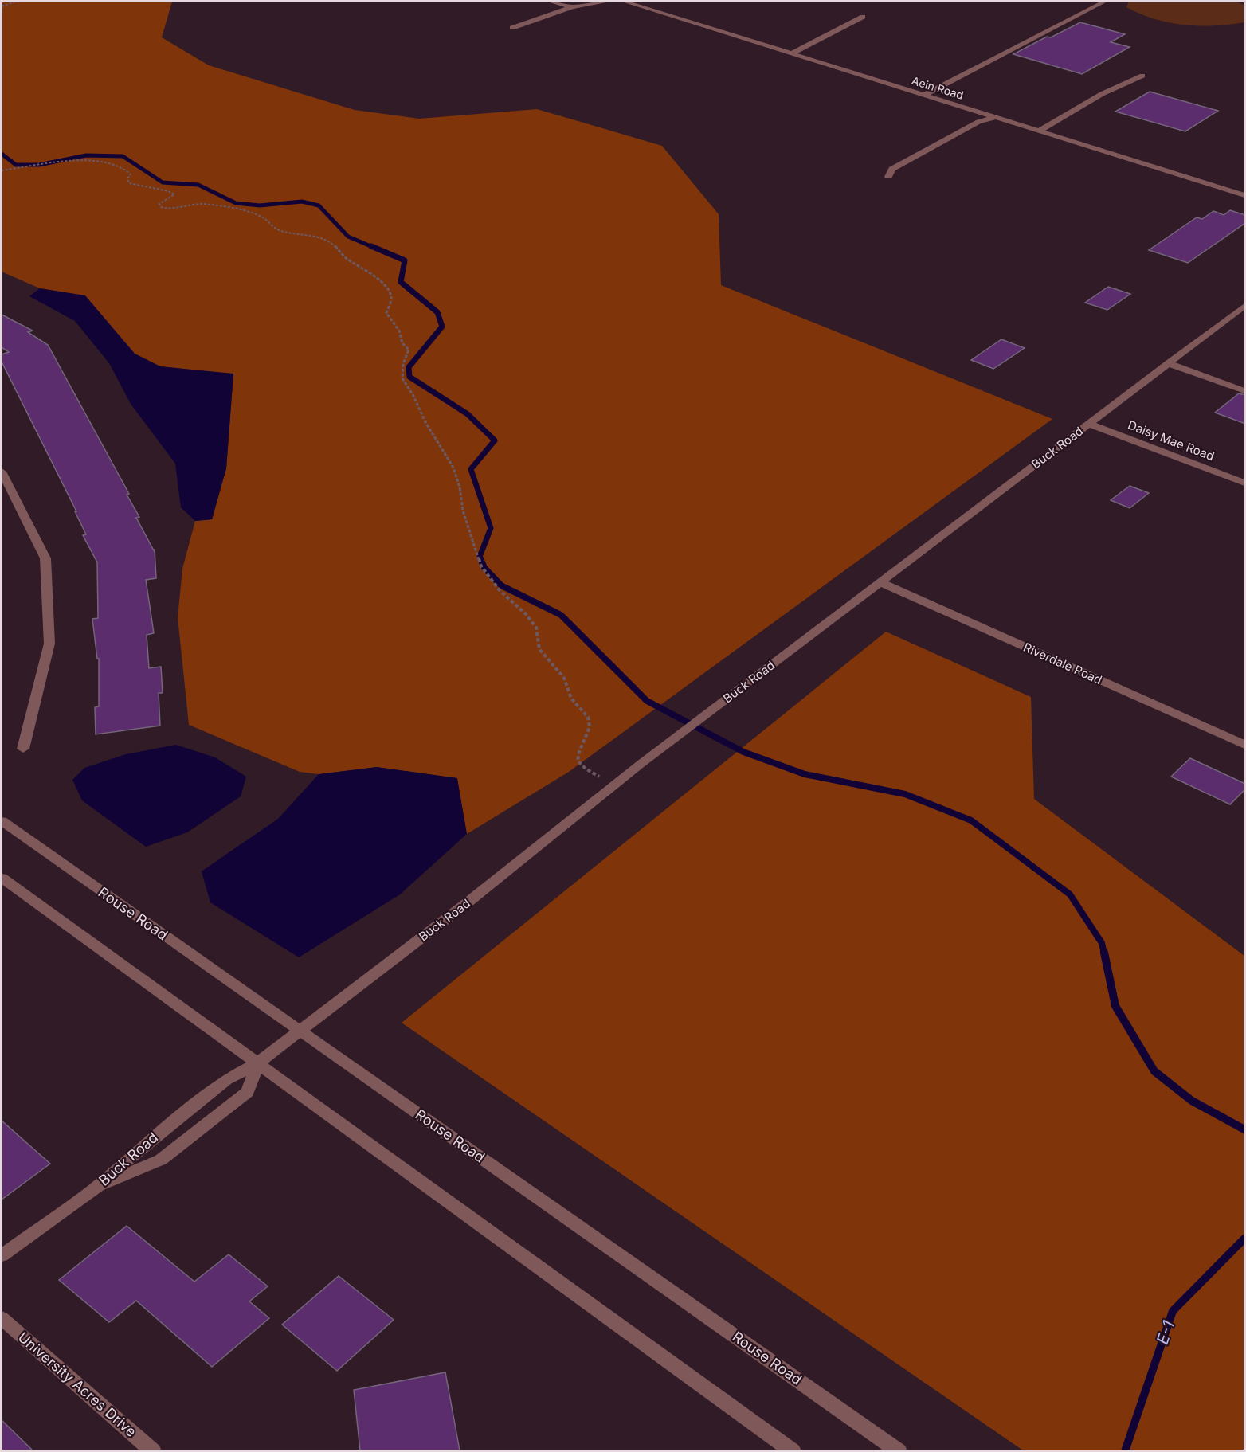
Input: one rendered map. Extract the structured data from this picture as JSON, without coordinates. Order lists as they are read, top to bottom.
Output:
{
  "streets": {
    "street": [
      "Aein Road",
      "Daisy Mae Road",
      "Buck Road",
      "Riverdale Road",
      "Rouse Road",
      "University Acres Drive"
    ]
  },
  "crossings": [
    ["Daisy Mae Road", "Buck Road"],
    ["Buck Road", "Riverdale Road"],
    ["Buck Road", "Rouse Road"]
  ],
  "water": ["E-1"]
}
